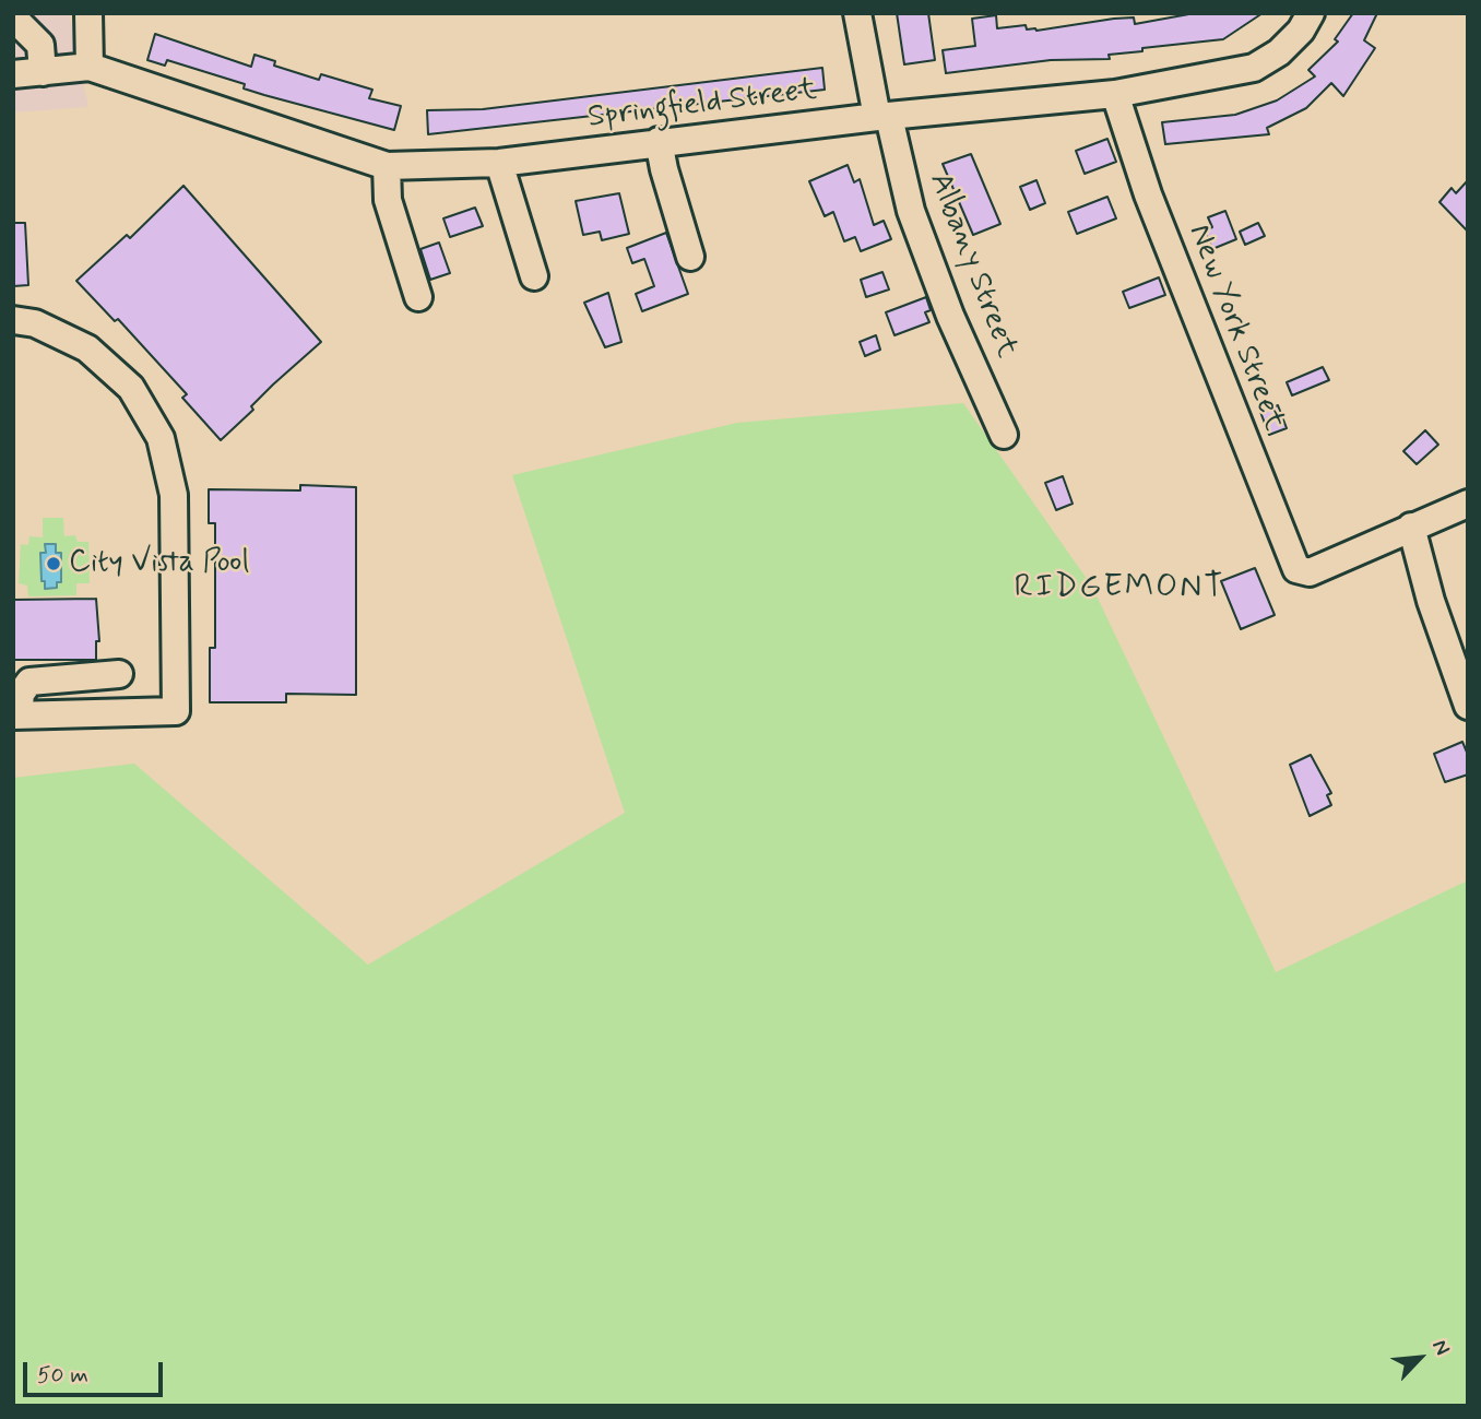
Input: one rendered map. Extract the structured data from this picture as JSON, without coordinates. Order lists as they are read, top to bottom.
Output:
{
  "streets": {
    "street": ["Springfield Street", "Albany Street", "New York Street"]
  },
  "crossings": [
    ["Springfield Street", "Albany Street"],
    ["Springfield Street", "New York Street"]
  ],
  "districts": ["RIDGEMONT"],
  "places": ["City Vista Pool"],
  "scale_bar": "50 m",
  "north": "top right"
}
